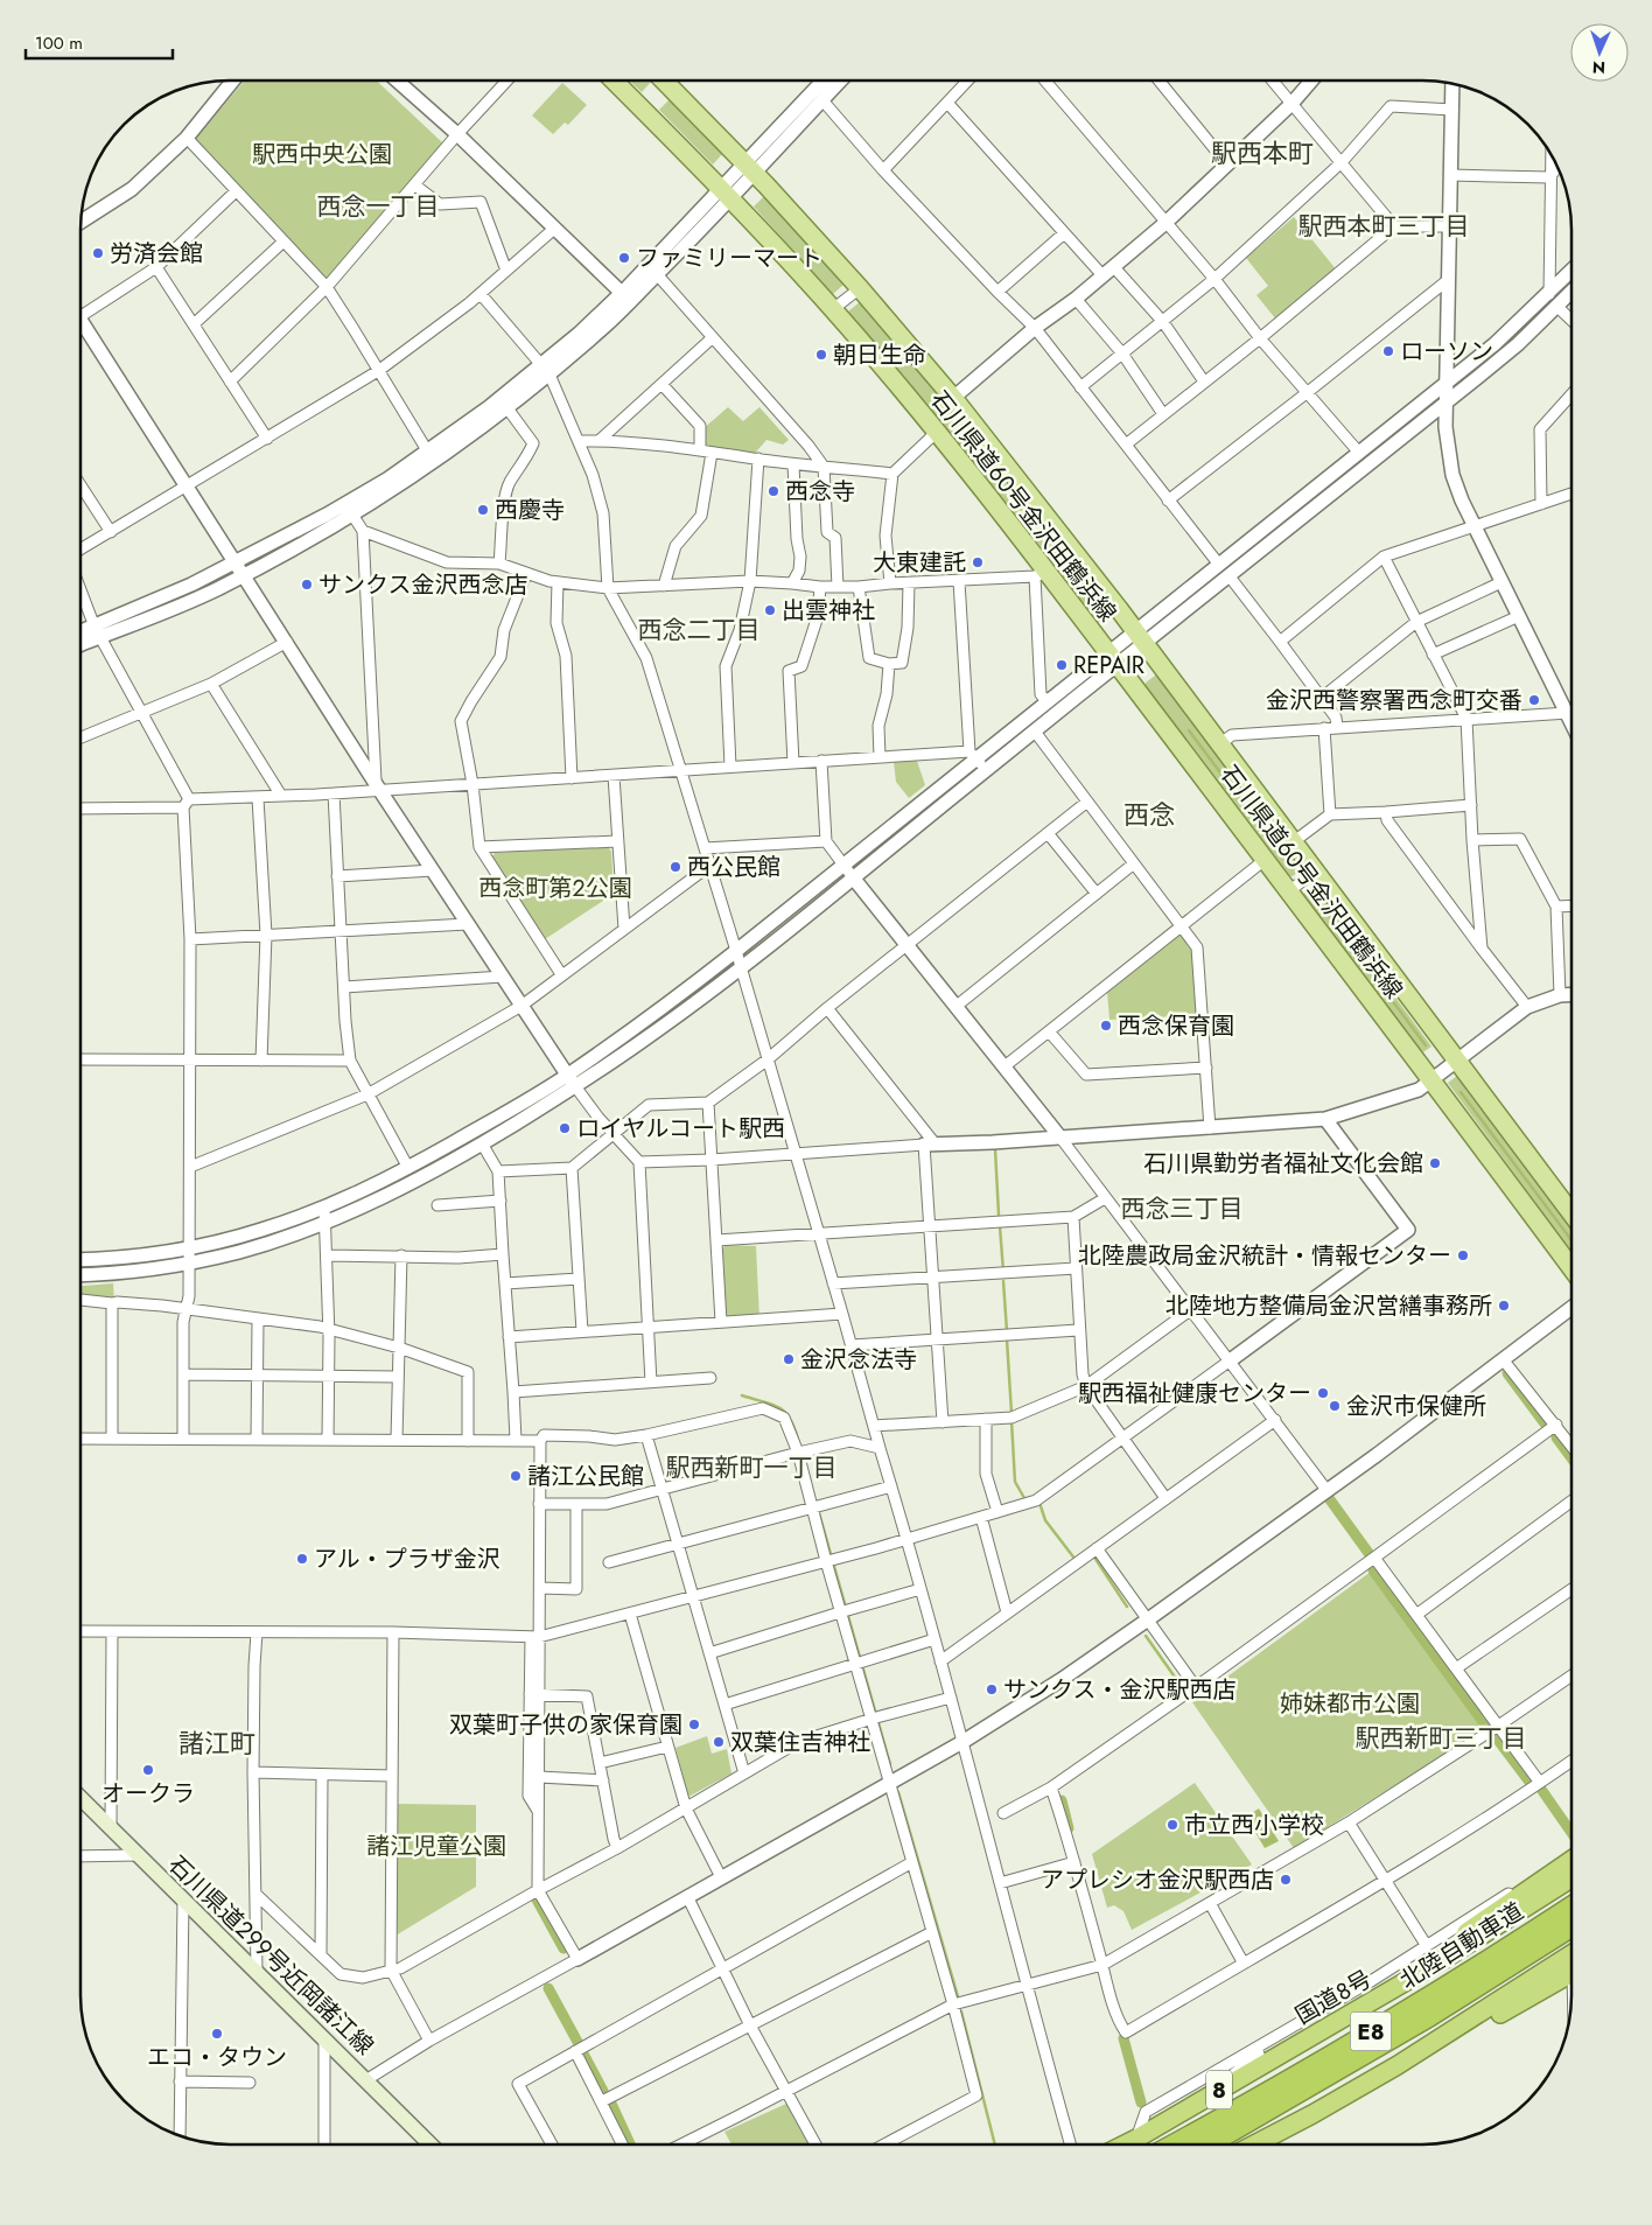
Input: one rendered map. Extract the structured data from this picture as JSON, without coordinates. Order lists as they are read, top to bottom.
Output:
{
  "streets": {
    "highway": [
      "北陸自動車道",
      "国道8号",
      "E8",
      "8"
    ],
    "main road": ["石川県道60号金沢田鶴浜線", "石川県道299号近岡諸江線"]
  },
  "crossings": [
    ["国道8号", "8"]
  ],
  "districts": [
    "駅西本町",
    "西念一丁目",
    "駅西本町三丁目",
    "西念二丁目",
    "西念",
    "西念三丁目",
    "駅西新町一丁目",
    "駅西新町三丁目",
    "諸江町"
  ],
  "parks": [
    "駅西中央公園",
    "西念町第２公園",
    "姉妹都市公園",
    "諸江児童公園"
  ],
  "places": [
    "労済会館",
    "ファミリーマート",
    "ローソン",
    "朝日生命",
    "西念寺",
    "西慶寺",
    "大東建託",
    "サンクス金沢西念店",
    "出雲神社",
    "REPAIR",
    "金沢西警察署西念町交番",
    "西公民館",
    "西念保育園",
    "ロイヤルコート駅西",
    "石川県勤労者福祉文化会館",
    "北陸農政局金沢統計・情報センター",
    "北陸地方整備局金沢営繕事務所",
    "金沢念法寺",
    "駅西福祉健康センター",
    "金沢市保健所",
    "諸江公民館",
    "アル・プラザ金沢",
    "サンクス・金沢駅西店",
    "双葉町子供の家保育園",
    "双葉住吉神社",
    "オークラ",
    "市立西小学校",
    "アプレシオ金沢駅西店",
    "エコ・タウン"
  ],
  "scale_bar": "100 m",
  "north": "bottom"
}
